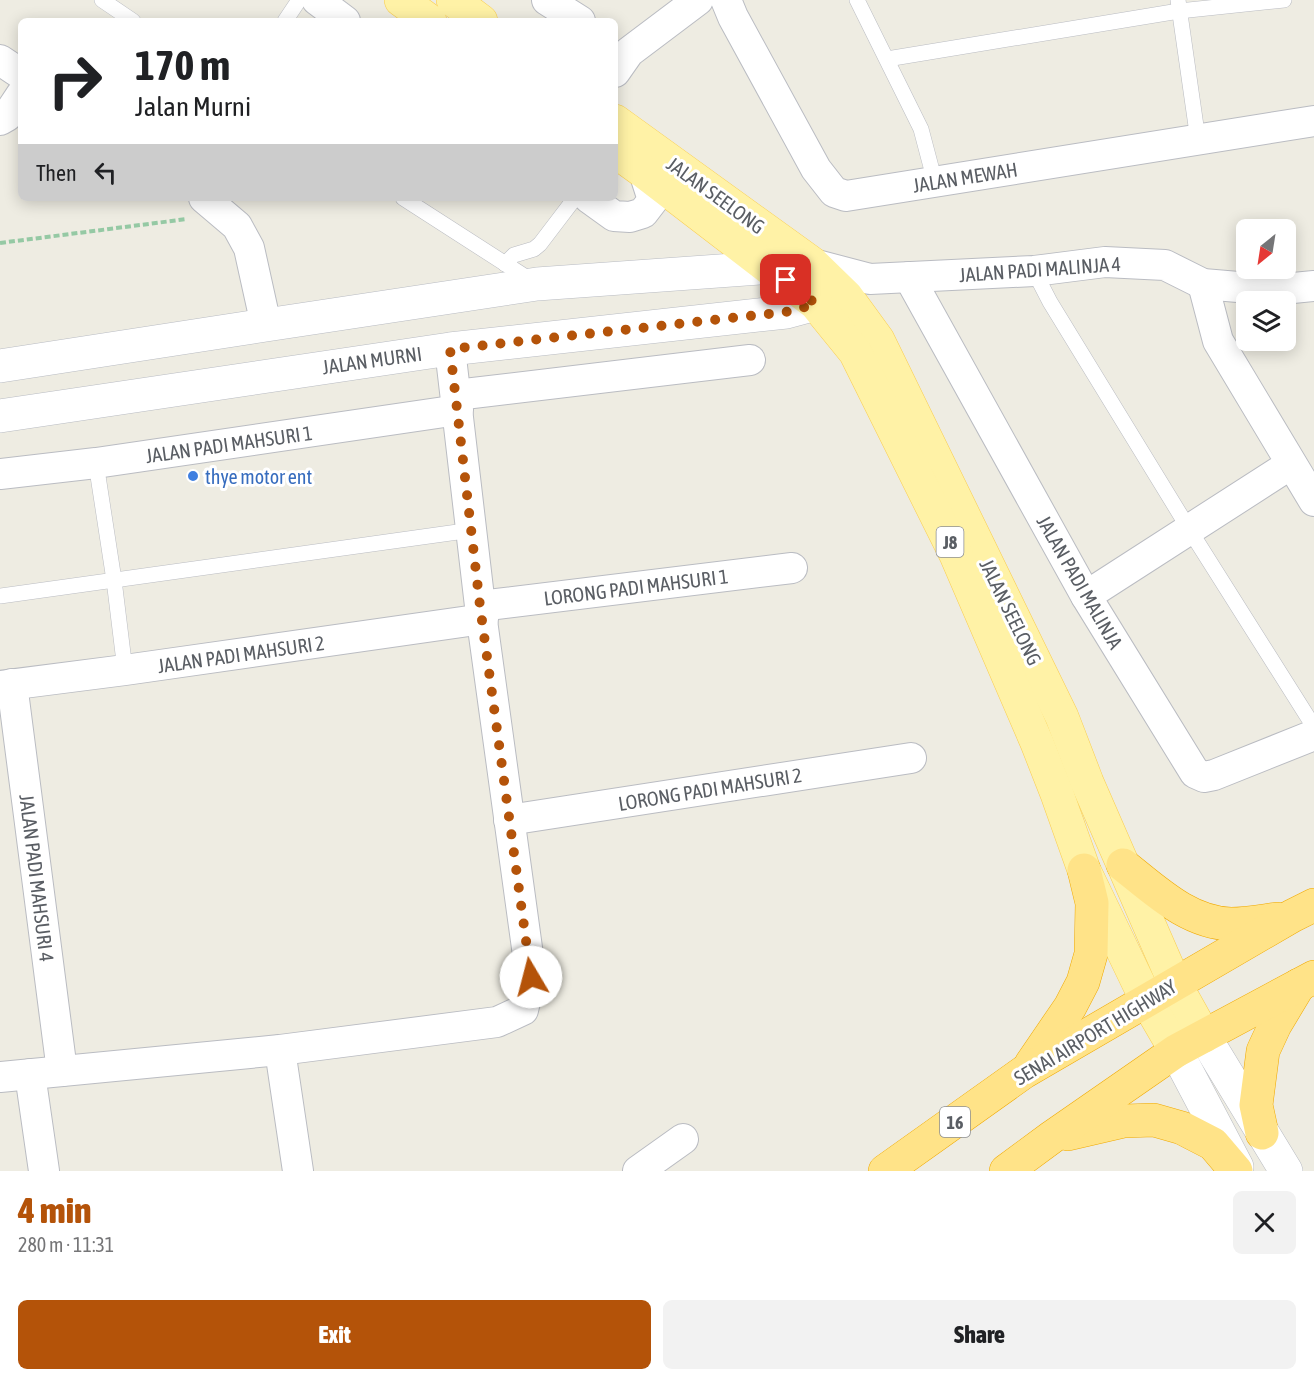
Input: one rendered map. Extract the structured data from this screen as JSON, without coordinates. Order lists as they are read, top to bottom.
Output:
{
  "streets": {
    "highway": ["SENAI AIRPORT HIGHWAY", "16"],
    "main road": ["JALAN SEELONG", "JALAN MURNI", "J8"],
    "street": [
      "JALAN MEWAH",
      "JALAN PADI MALINJA 4",
      "JALAN PADI MAHSURI 1",
      "JALAN PADI MALINJA",
      "LORONG PADI MAHSURI 1",
      "JALAN PADI MAHSURI 2",
      "LORONG PADI MAHSURI 2",
      "JALAN PADI MAHSURI 4"
    ]
  },
  "crossings": [
    ["JALAN SEELONG", "JALAN PADI MALINJA 4"],
    ["JALAN SEELONG", "JALAN MURNI"],
    ["JALAN SEELONG", "SENAI AIRPORT HIGHWAY"],
    ["JALAN PADI MALINJA 4", "JALAN MURNI"],
    ["JALAN PADI MALINJA 4", "JALAN PADI MALINJA"],
    ["LORONG PADI MAHSURI 1", "JALAN PADI MAHSURI 2"],
    ["JALAN PADI MAHSURI 2", "JALAN PADI MAHSURI 4"]
  ],
  "places": ["thye motor ent"],
  "north": "bottom left",
  "page": {
    "turn": ["170 m", "Jalan Murni"],
    "then": "Then",
    "heading": ["4 min", "280 m · 11:31"],
    "buttons": ["Exit", "Share"]
  }
}
